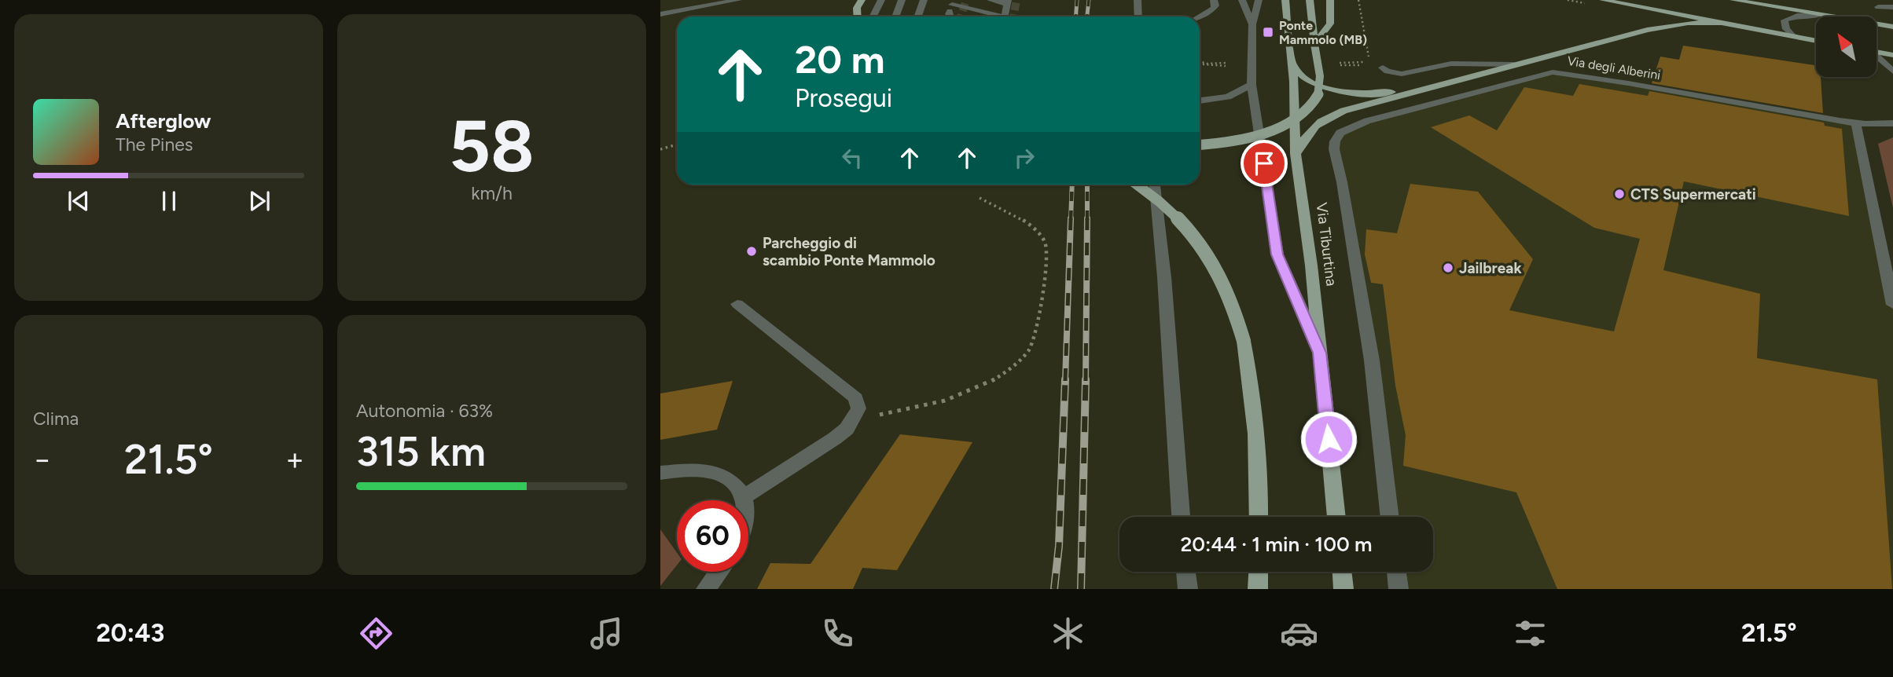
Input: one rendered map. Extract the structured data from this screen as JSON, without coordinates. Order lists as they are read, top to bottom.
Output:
{
  "streets": {
    "main road": ["Via Tiburtina"],
    "street": ["Via degli Alberini"]
  },
  "crossings": [
    ["Via degli Alberini", "Via Tiburtina"]
  ],
  "places": {
    "transit": ["Ponte Mammolo (MB)"],
    "other": ["CTS Supermercati", "Parcheggio di scambio Ponte Mammolo", "Jailbreak"]
  },
  "north": "top left",
  "page": {
    "tile": [
      ["58", "km/h"],
      "Clima",
      ["Autonomia · 63%", "315 km"]
    ],
    "turn": ["20 m", "Prosegui"],
    "song": ["Afterglow", "The Pines"],
    "heat": ["−", "21.5°", "+"],
    "limit": "60",
    "trip": "20:44 · 1 min · 100 m",
    "tabs": ["20:43", "21.5°"]
  }
}
